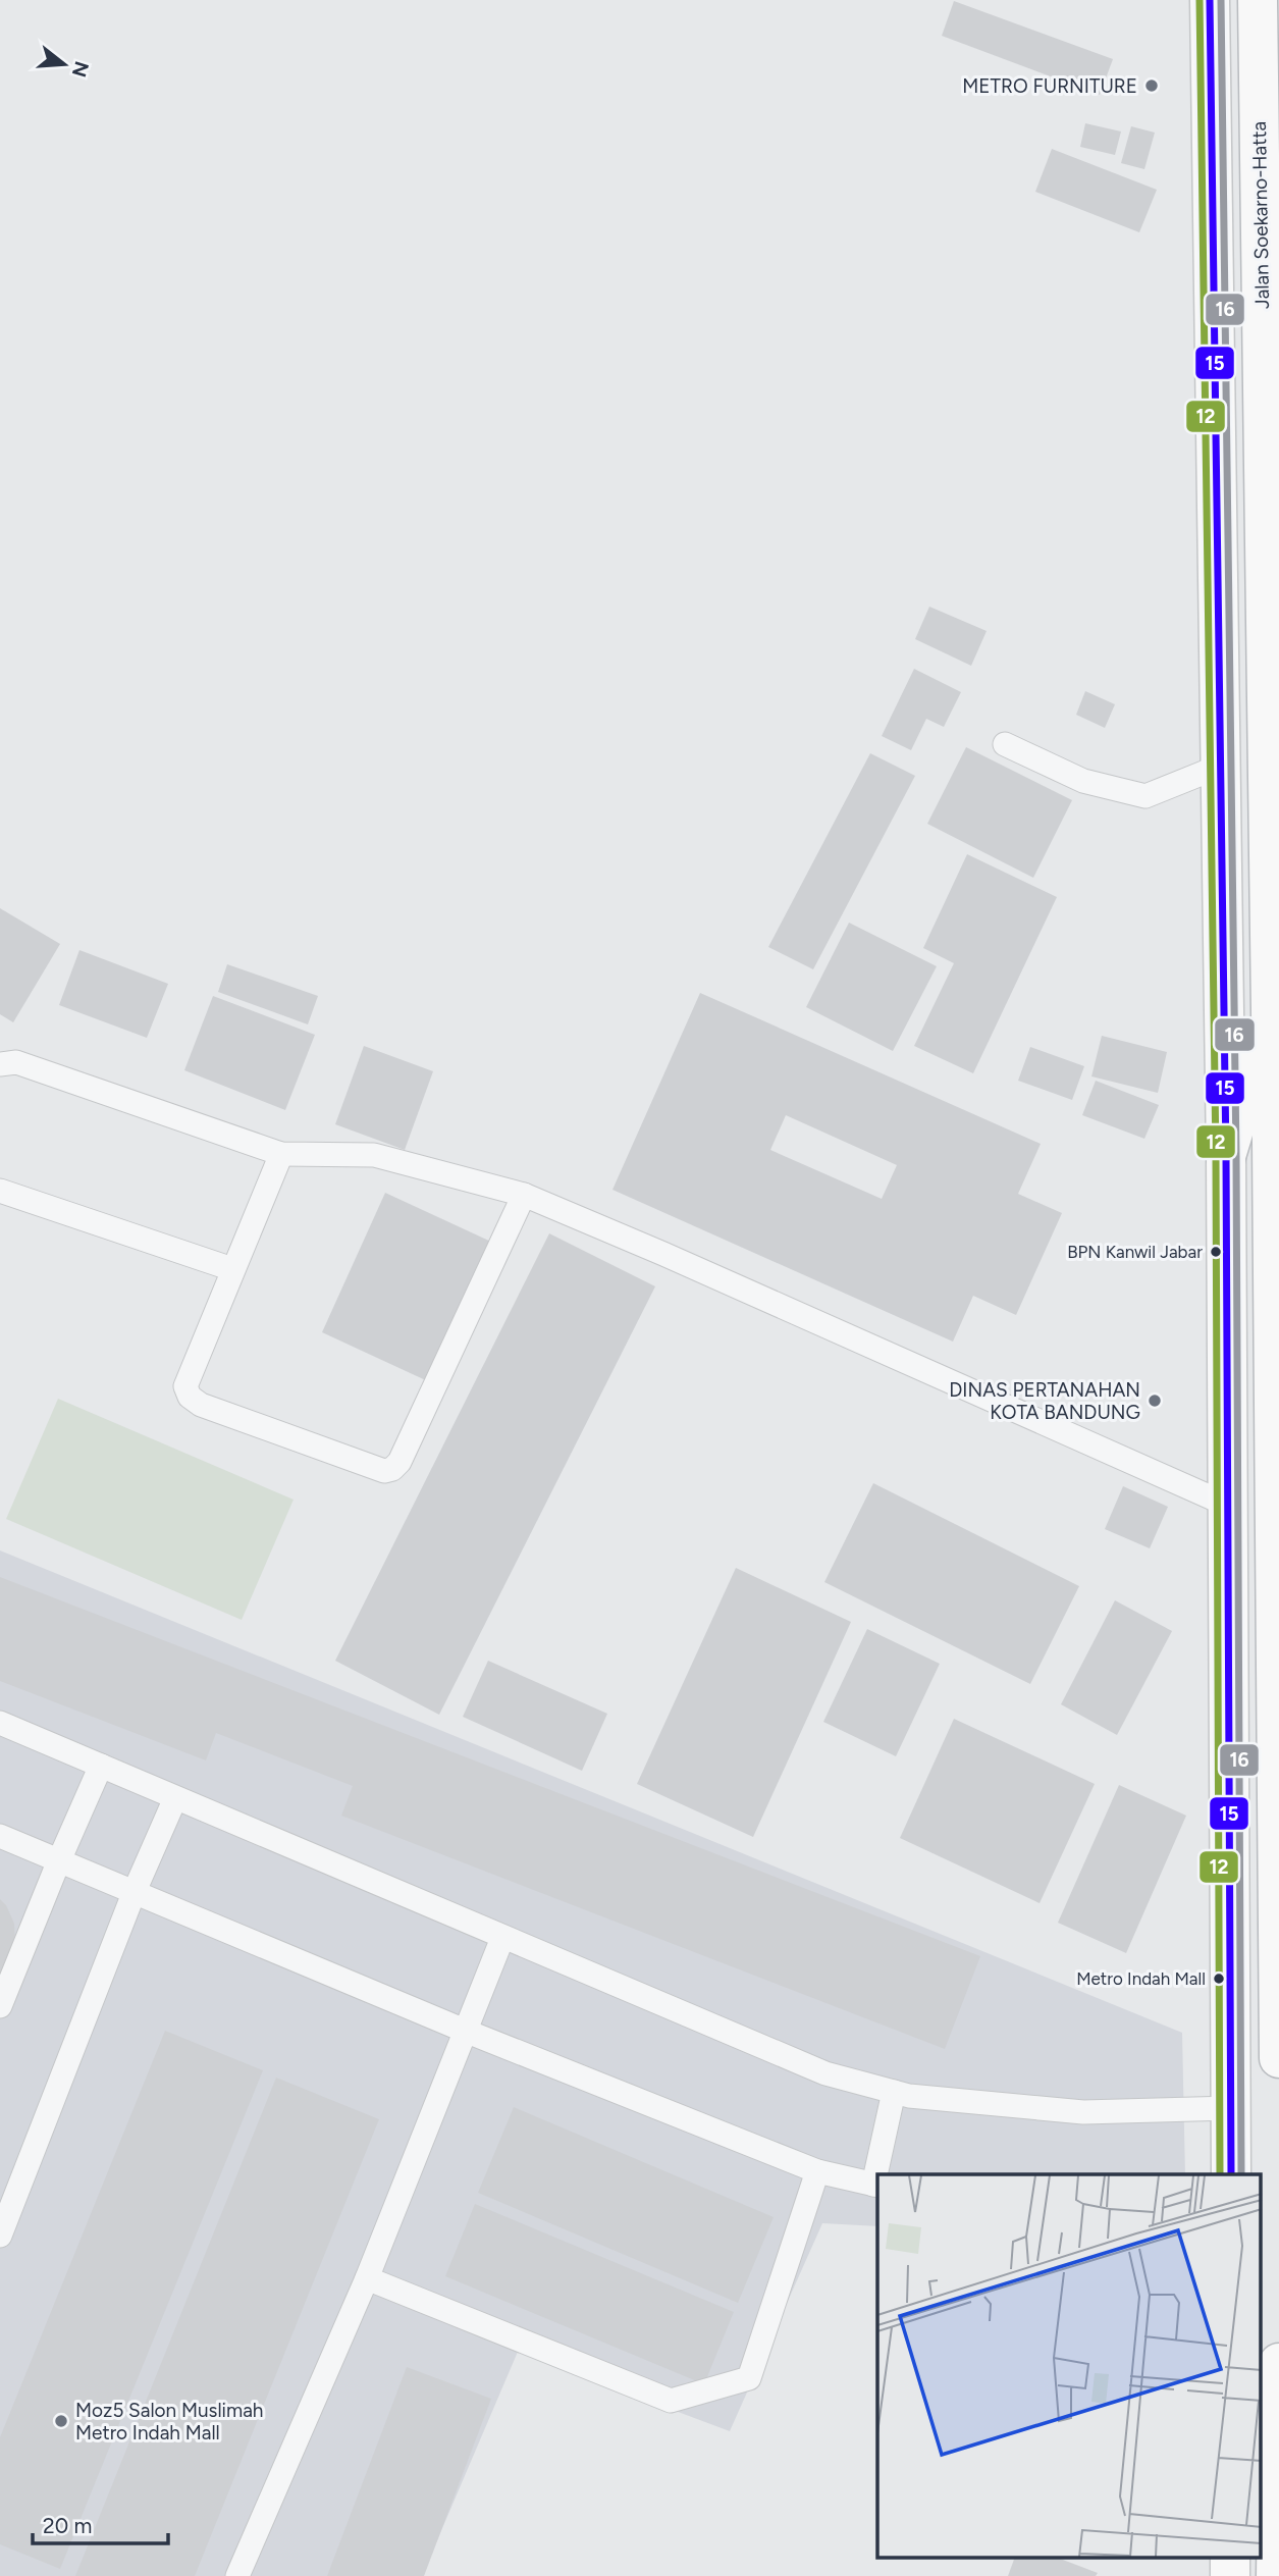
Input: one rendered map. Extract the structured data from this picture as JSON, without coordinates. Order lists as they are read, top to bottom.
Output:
{
  "streets": {
    "main road": ["Jalan Soekarno-Hatta"]
  },
  "places": [
    "METRO FURNITURE",
    "BPN Kanwil Jabar",
    "DINAS PERTANAHAN KOTA BANDUNG",
    "Metro Indah Mall",
    "Moz5 Salon Muslimah Metro Indah Mall"
  ],
  "lines": ["transit line 15", "transit line 12", "transit line 16"],
  "scale_bar": "20 m",
  "north": "right"
}
